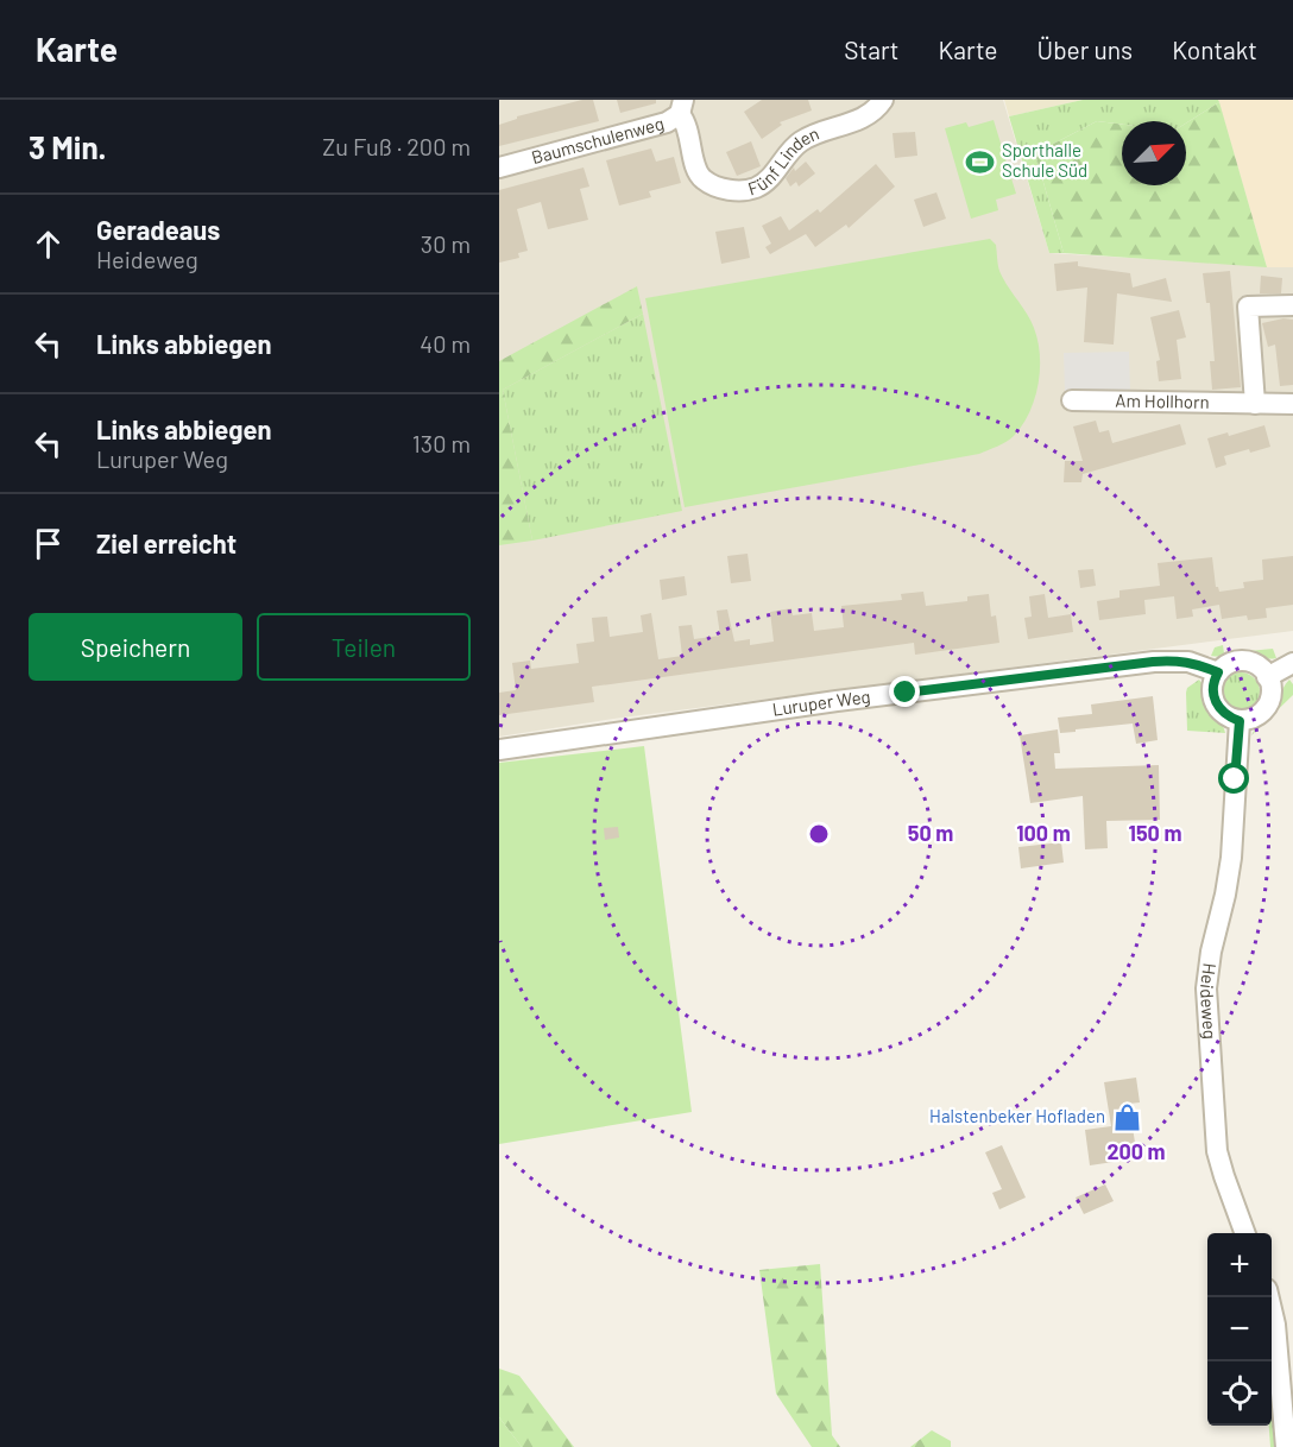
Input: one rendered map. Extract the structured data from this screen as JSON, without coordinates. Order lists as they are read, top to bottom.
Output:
{
  "streets": {
    "street": [
      "Baumschulenweg",
      "Fünf Linden",
      "Am Hollhorn",
      "Luruper Weg",
      "Heideweg"
    ]
  },
  "crossings": [
    ["Baumschulenweg", "Fünf Linden"],
    ["Luruper Weg", "Heideweg"]
  ],
  "places": {
    "sports": ["Sporthalle Schule Süd"],
    "shop": ["Halstenbeker Hofladen"]
  },
  "north": "top right",
  "page": {
    "header": "Karte",
    "nav": [
      "Start",
      "Karte",
      "Über uns",
      "Kontakt"
    ],
    "heading": ["3 Min.", "Zu Fuß · 200 m"],
    "list": [
      ["Geradeaus", "Heideweg", "30 m"],
      ["Links abbiegen", "40 m"],
      ["Links abbiegen", "Luruper Weg", "130 m"],
      "Ziel erreicht"
    ],
    "buttons": ["Speichern", "Teilen"],
    "map_buttons": ["+", "−"]
  },
  "rings": [
    "50 m",
    "100 m",
    "150 m",
    "200 m"
  ]
}
